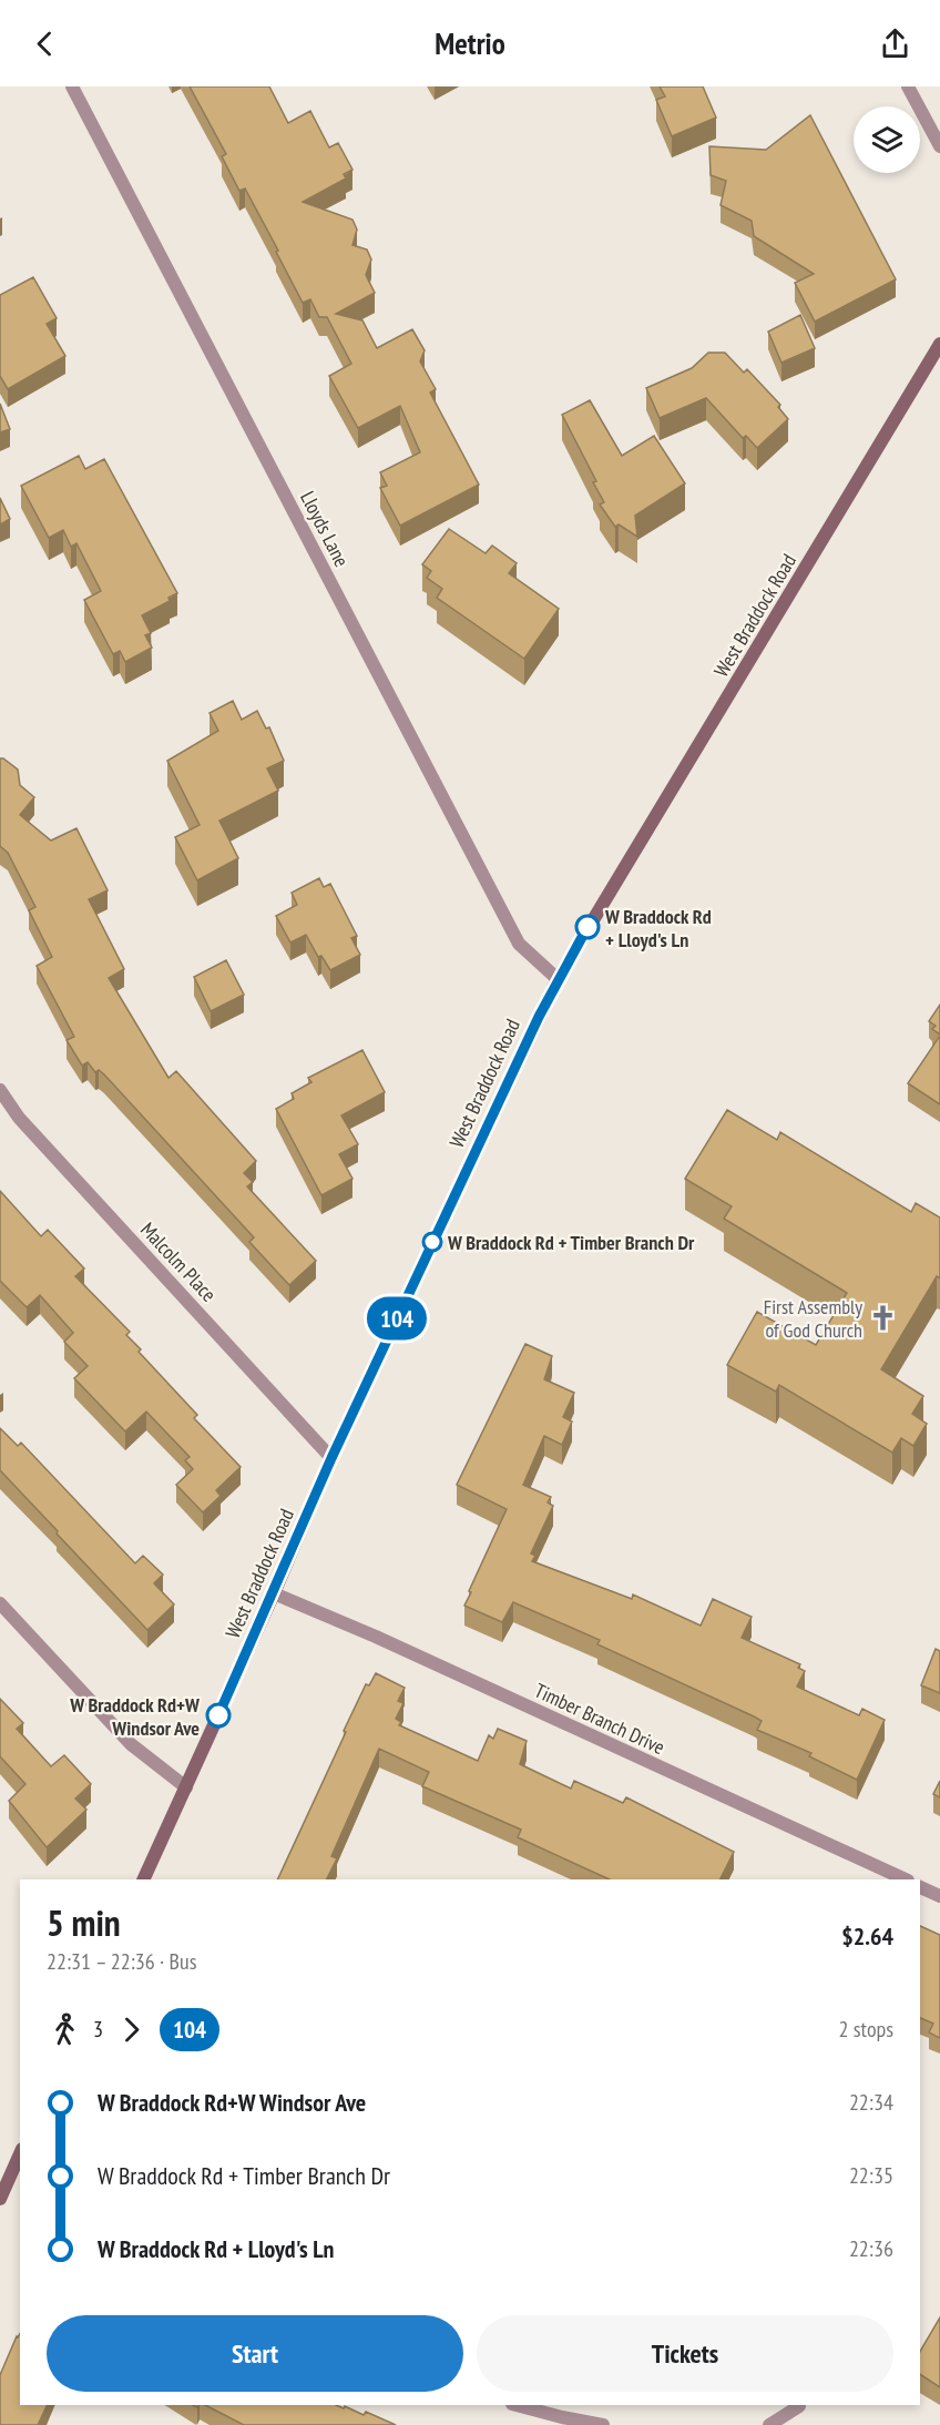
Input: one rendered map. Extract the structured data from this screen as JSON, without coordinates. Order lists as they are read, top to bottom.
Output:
{
  "streets": {
    "main road": ["West Braddock Road"],
    "street": ["Lloyds Lane", "Malcolm Place", "Timber Branch Drive"]
  },
  "crossings": [
    ["Lloyds Lane", "West Braddock Road"],
    ["West Braddock Road", "Malcolm Place"],
    ["West Braddock Road", "Timber Branch Drive"]
  ],
  "places": {
    "other": ["W Braddock Rd + Lloyd's Ln", "W Braddock Rd + Timber Branch Dr", "W Braddock Rd+W Windsor Ave"],
    "church": ["First Assembly of God Church"]
  },
  "lines": ["bus line 104"],
  "page": {
    "header": "Metrio",
    "on_map": "104",
    "heading": ["5 min", "22:31 – 22:36 · Bus", "$2.64"],
    "legs": ["3", "104", "2 stops"],
    "list": [
      {
        "name": "W Braddock Rd+W Windsor Ave",
        "value": "22:34"
      },
      {
        "name": "W Braddock Rd + Timber Branch Dr",
        "value": "22:35"
      },
      {
        "name": "W Braddock Rd + Lloyd's Ln",
        "value": "22:36"
      }
    ],
    "buttons": ["Start", "Tickets"]
  }
}
